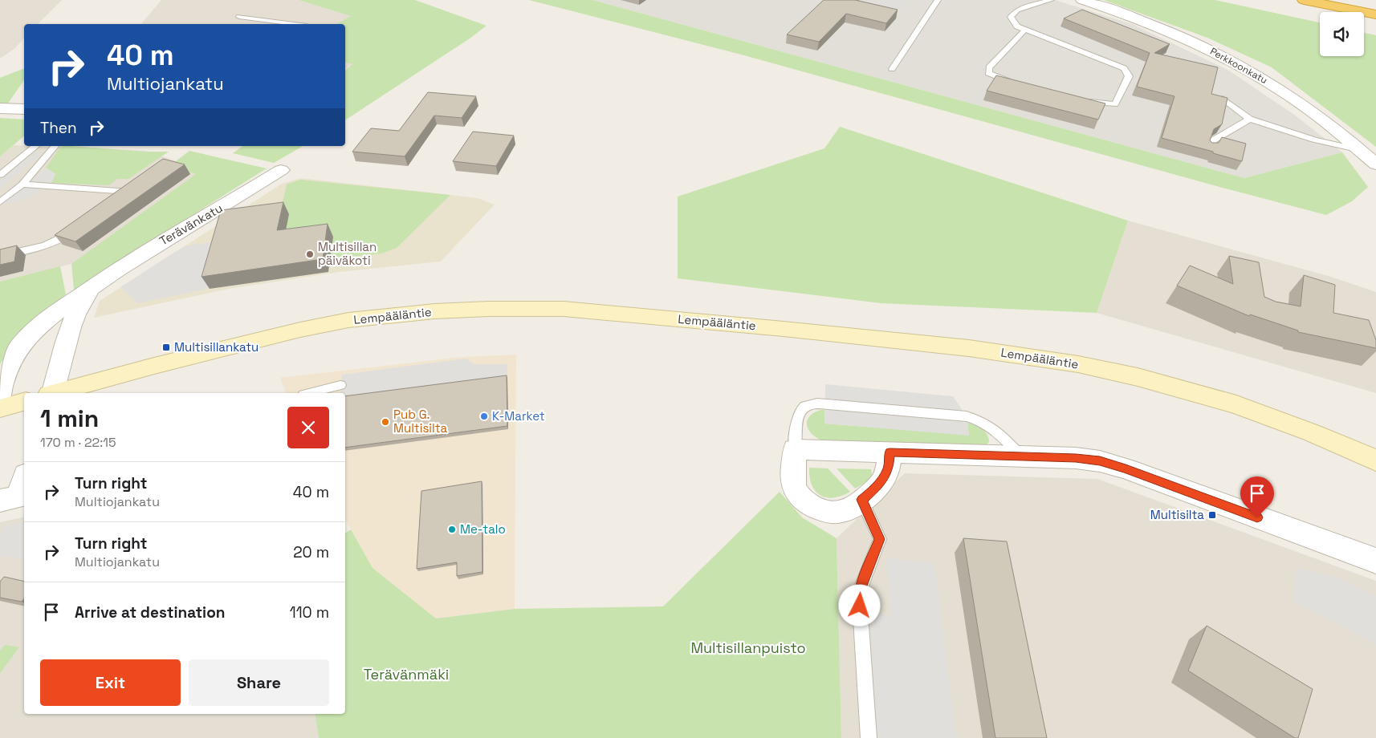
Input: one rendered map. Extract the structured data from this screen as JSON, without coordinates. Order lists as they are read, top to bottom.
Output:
{
  "streets": {
    "main road": ["Lempääläntie"],
    "street": ["Perkkoonkatu", "Terävänkatu"]
  },
  "parks": ["Multisillanpuisto", "Terävänmäki"],
  "places": {
    "other": [
      "Multisillan päiväkoti",
      "K-Market",
      "Pub G. Multisilta",
      "Me-talo"
    ],
    "transit": ["Multisillankatu", "Multisilta"]
  },
  "page": {
    "turn": ["40 m", "Multiojankatu"],
    "then": "Then",
    "heading": ["1 min", "170 m · 22:15"],
    "list": [
      {
        "name": "Turn right",
        "note": "Multiojankatu",
        "value": "40 m"
      },
      {
        "name": "Turn right",
        "note": "Multiojankatu",
        "value": "20 m"
      },
      {
        "name": "Arrive at destination",
        "value": "110 m"
      }
    ],
    "buttons": ["Exit", "Share"]
  }
}
